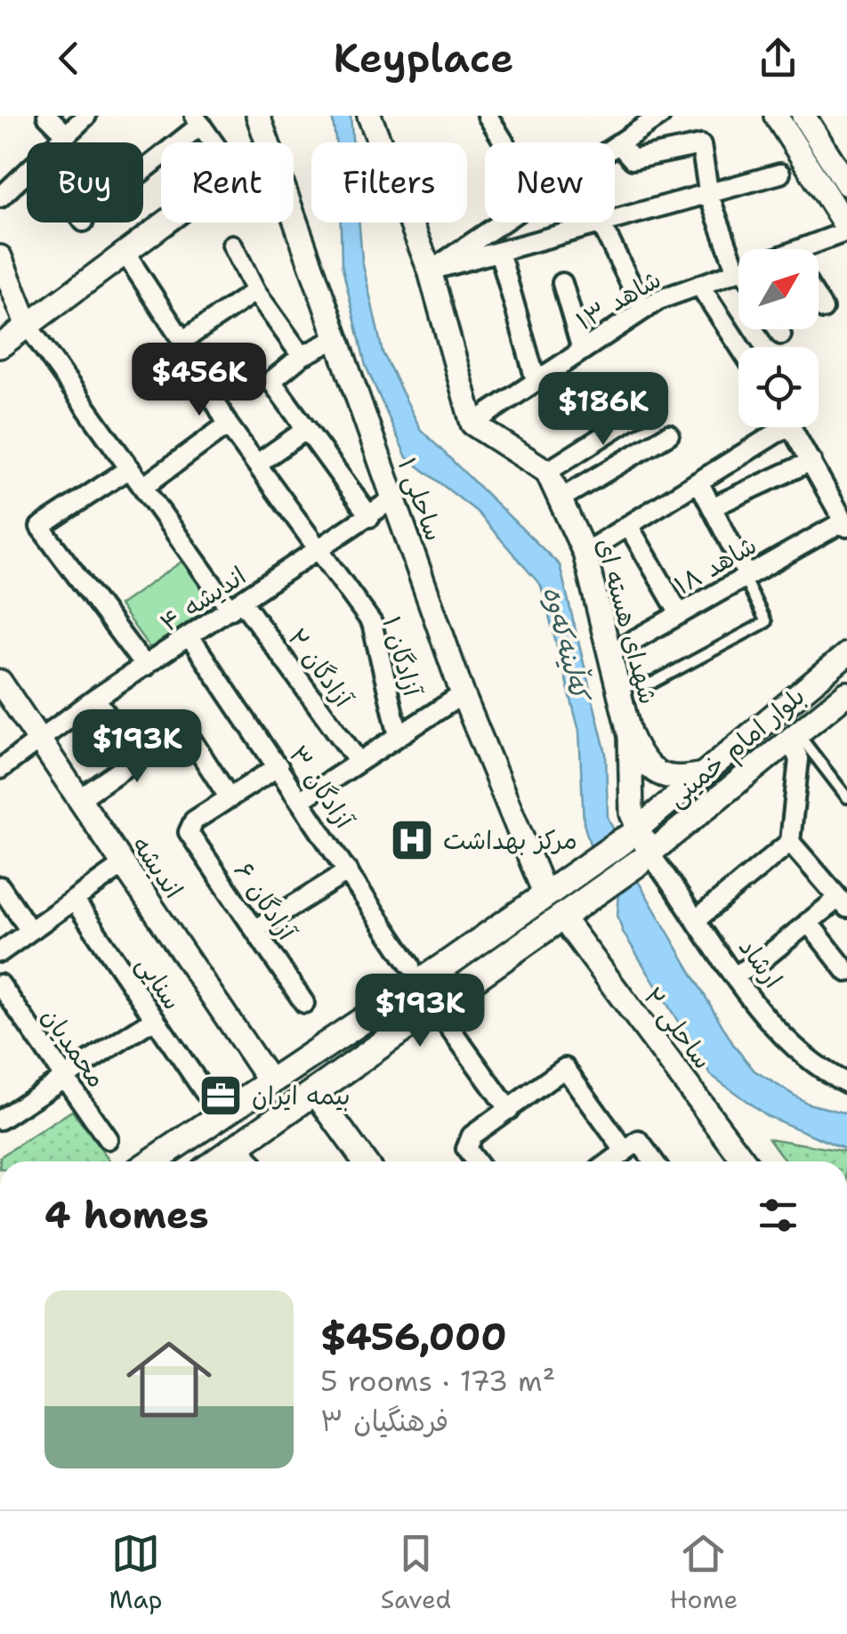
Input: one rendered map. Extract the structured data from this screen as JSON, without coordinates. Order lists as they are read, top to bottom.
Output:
{
  "streets": {
    "street": [
      "شاهد ۱۳",
      "ساحلی ۱",
      "شاهد ۱۸",
      "اندیشه ۴",
      "شهدای هسته ای",
      "آزادگان ۱",
      "آزادگان ۲",
      "بلوار امام خمینی",
      "آزادگان ۳",
      "اندیشه",
      "آزادگان ۶",
      "ارشاد",
      "سنایی",
      "ساحلی ۲",
      "محمدیان"
    ]
  },
  "crossings": [
    ["ساحلی ۱", "اندیشه ۴"],
    ["ساحلی ۱", "آزادگان ۱"],
    ["شاهد ۱۸", "شهدای هسته ای"],
    ["اندیشه ۴", "آزادگان ۱"],
    ["اندیشه ۴", "آزادگان ۲"],
    ["اندیشه ۴", "آزادگان ۳"],
    ["اندیشه ۴", "اندیشه"],
    ["شهدای هسته ای", "بلوار امام خمینی"],
    ["آزادگان ۱", "آزادگان ۲"],
    ["آزادگان ۱", "آزادگان ۳"],
    ["بلوار امام خمینی", "ارشاد"]
  ],
  "water": ["کەڵینەکەوە"],
  "places": {
    "hospital": ["مرکز بهداشت"],
    "office": ["بیمه ایران"]
  },
  "north": "top right",
  "page": {
    "header": "Keyplace",
    "chip": [
      "Buy",
      "Rent",
      "Filters",
      "New"
    ],
    "price": [
      "$456K",
      "$186K",
      "$193K",
      "$193K"
    ],
    "heading": "4 homes",
    "list": [
      {
        "name": "$456,000",
        "note": "5 rooms · 173 m² · فرهنگیان ۳"
      }
    ],
    "tabs": ["Map", "Saved", "Home"]
  }
}
